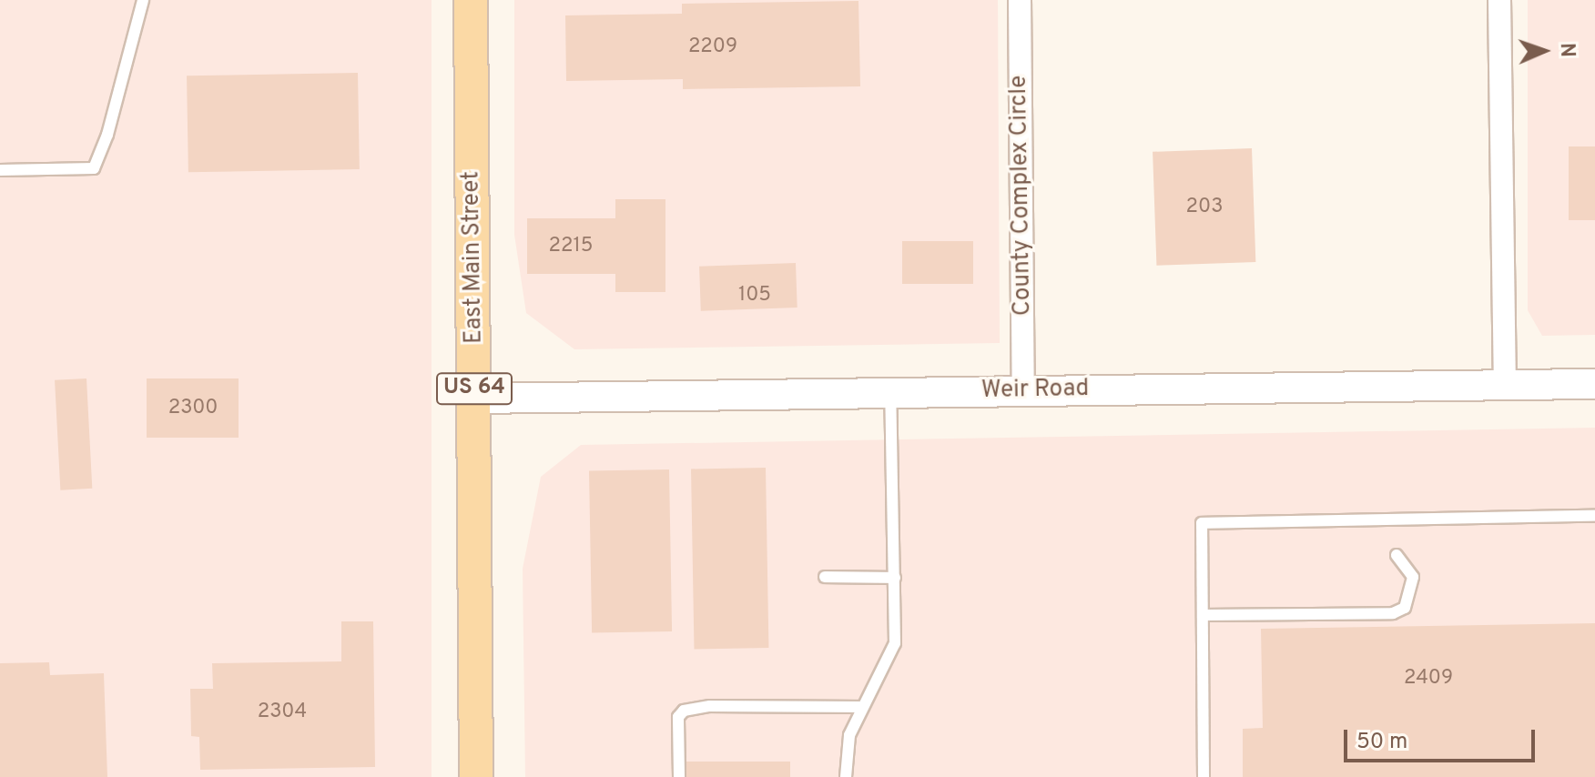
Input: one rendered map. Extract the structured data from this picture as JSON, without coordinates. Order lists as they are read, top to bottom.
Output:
{
  "streets": {
    "main road": ["East Main Street", "US 64", "Weir Road"],
    "street": ["County Complex Circle"]
  },
  "crossings": [
    ["County Complex Circle", "Weir Road"],
    ["East Main Street", "Weir Road"]
  ],
  "house_numbers": [
    "2209",
    "203",
    "2215",
    "105",
    "2300",
    "2409",
    "2304"
  ],
  "scale_bar": "50 m",
  "north": "right"
}
